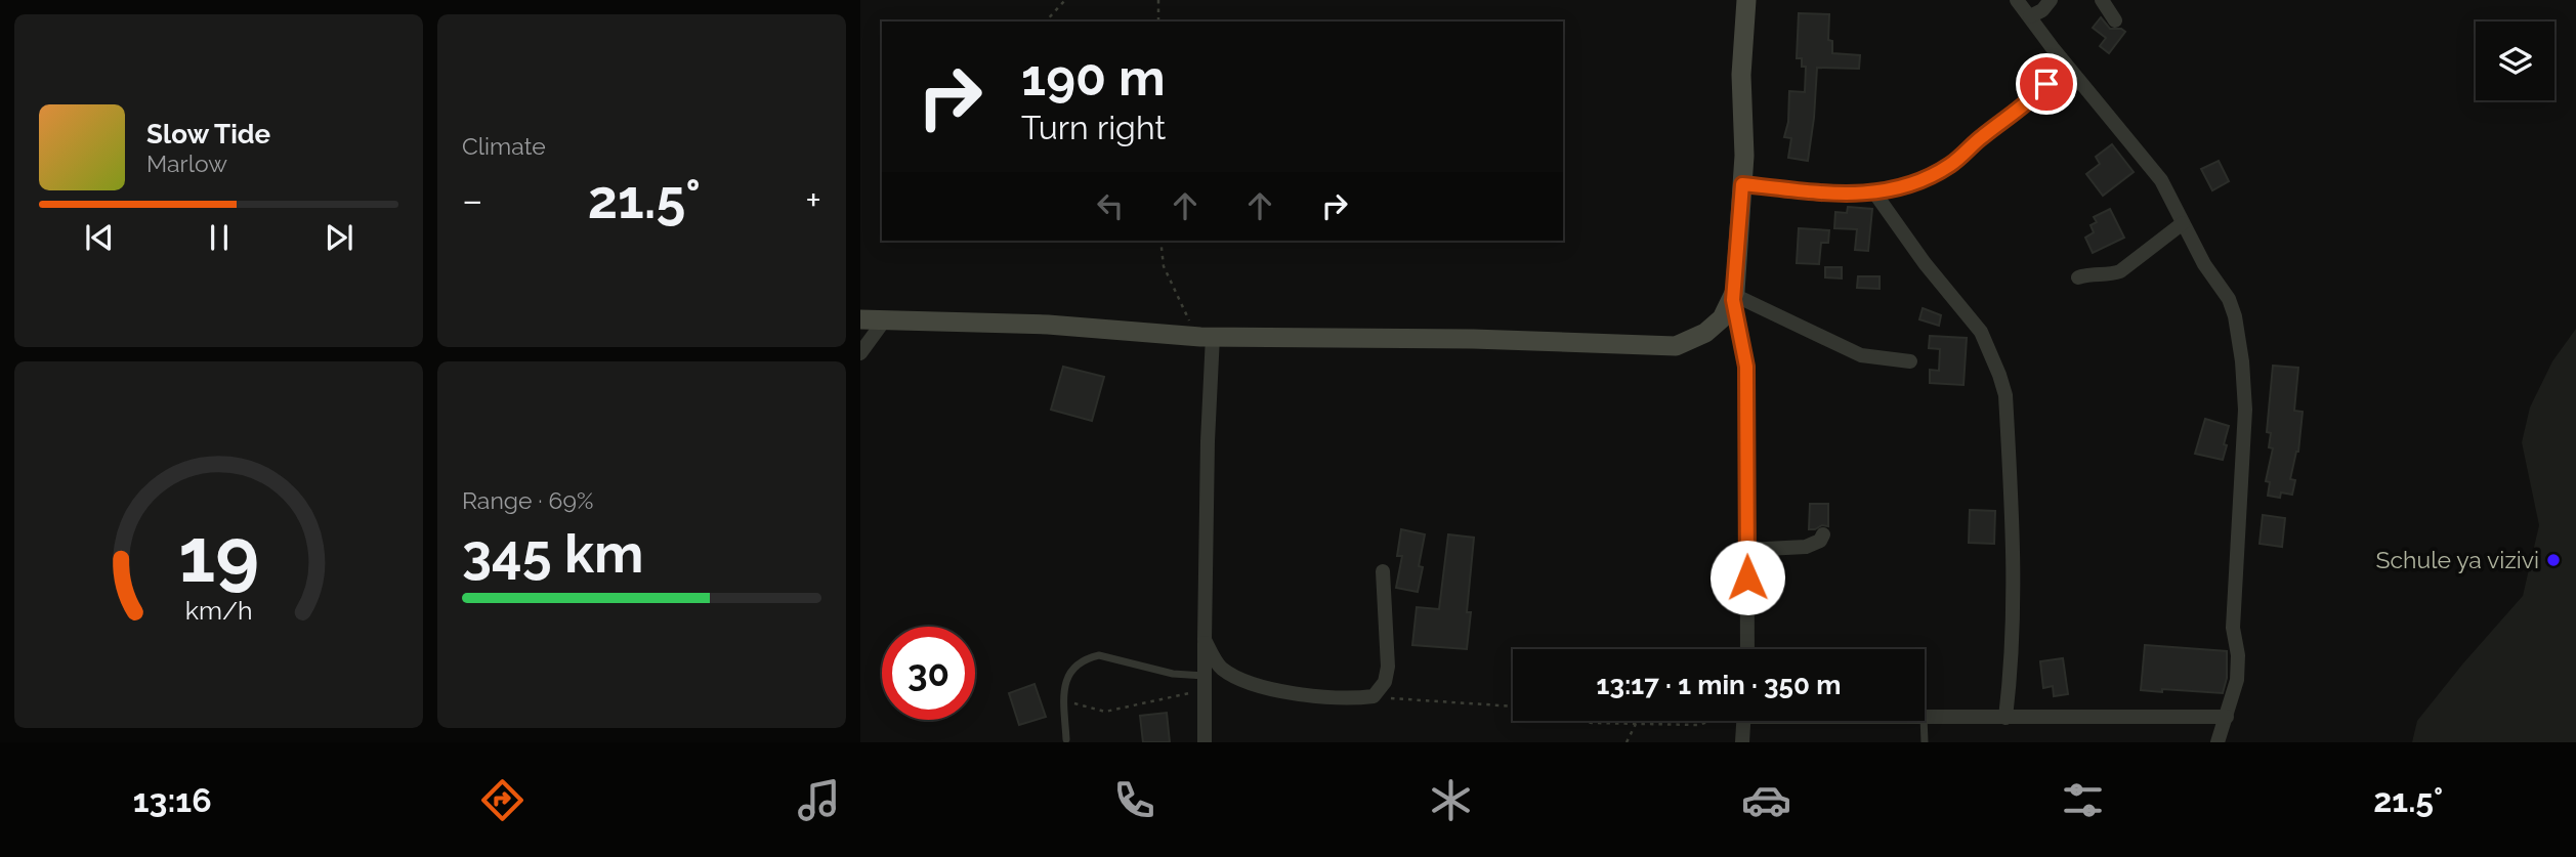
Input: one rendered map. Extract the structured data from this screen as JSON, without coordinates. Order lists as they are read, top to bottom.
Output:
{
  "places": ["Schule ya vizivi"],
  "page": {
    "tile": [
      "Climate",
      ["Range · 69%", "345 km"]
    ],
    "turn": ["190 m", "Turn right"],
    "song": ["Slow Tide", "Marlow"],
    "heat": ["−", "21.5°", "+"],
    "limit": "30",
    "trip": "13:17 · 1 min · 350 m",
    "tabs": ["13:16", "21.5°"],
    "gauge": ["19", "km/h"]
  }
}
